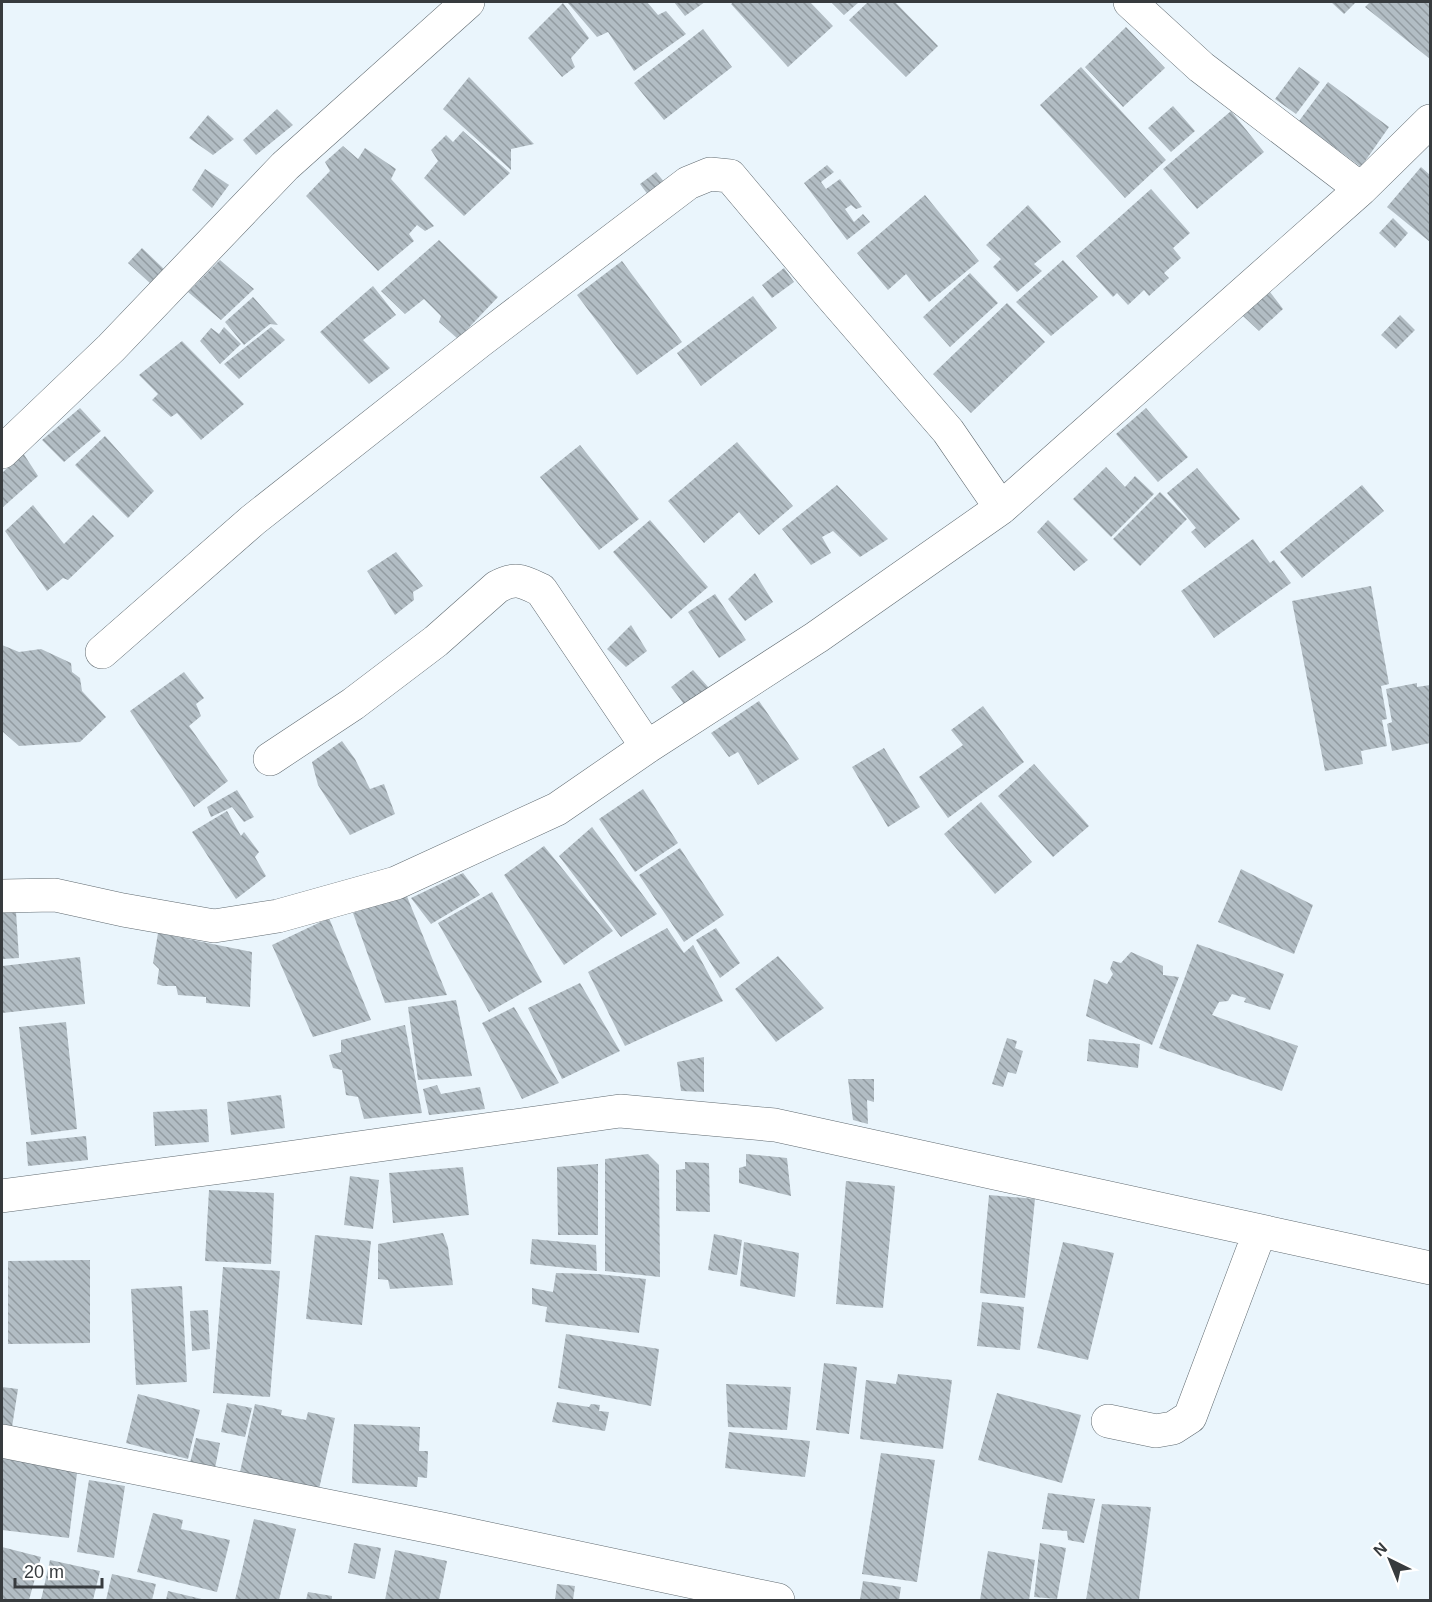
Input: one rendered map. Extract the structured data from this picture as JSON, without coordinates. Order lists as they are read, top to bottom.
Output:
{
  "scale_bar": "20 m",
  "north": "top left"
}
